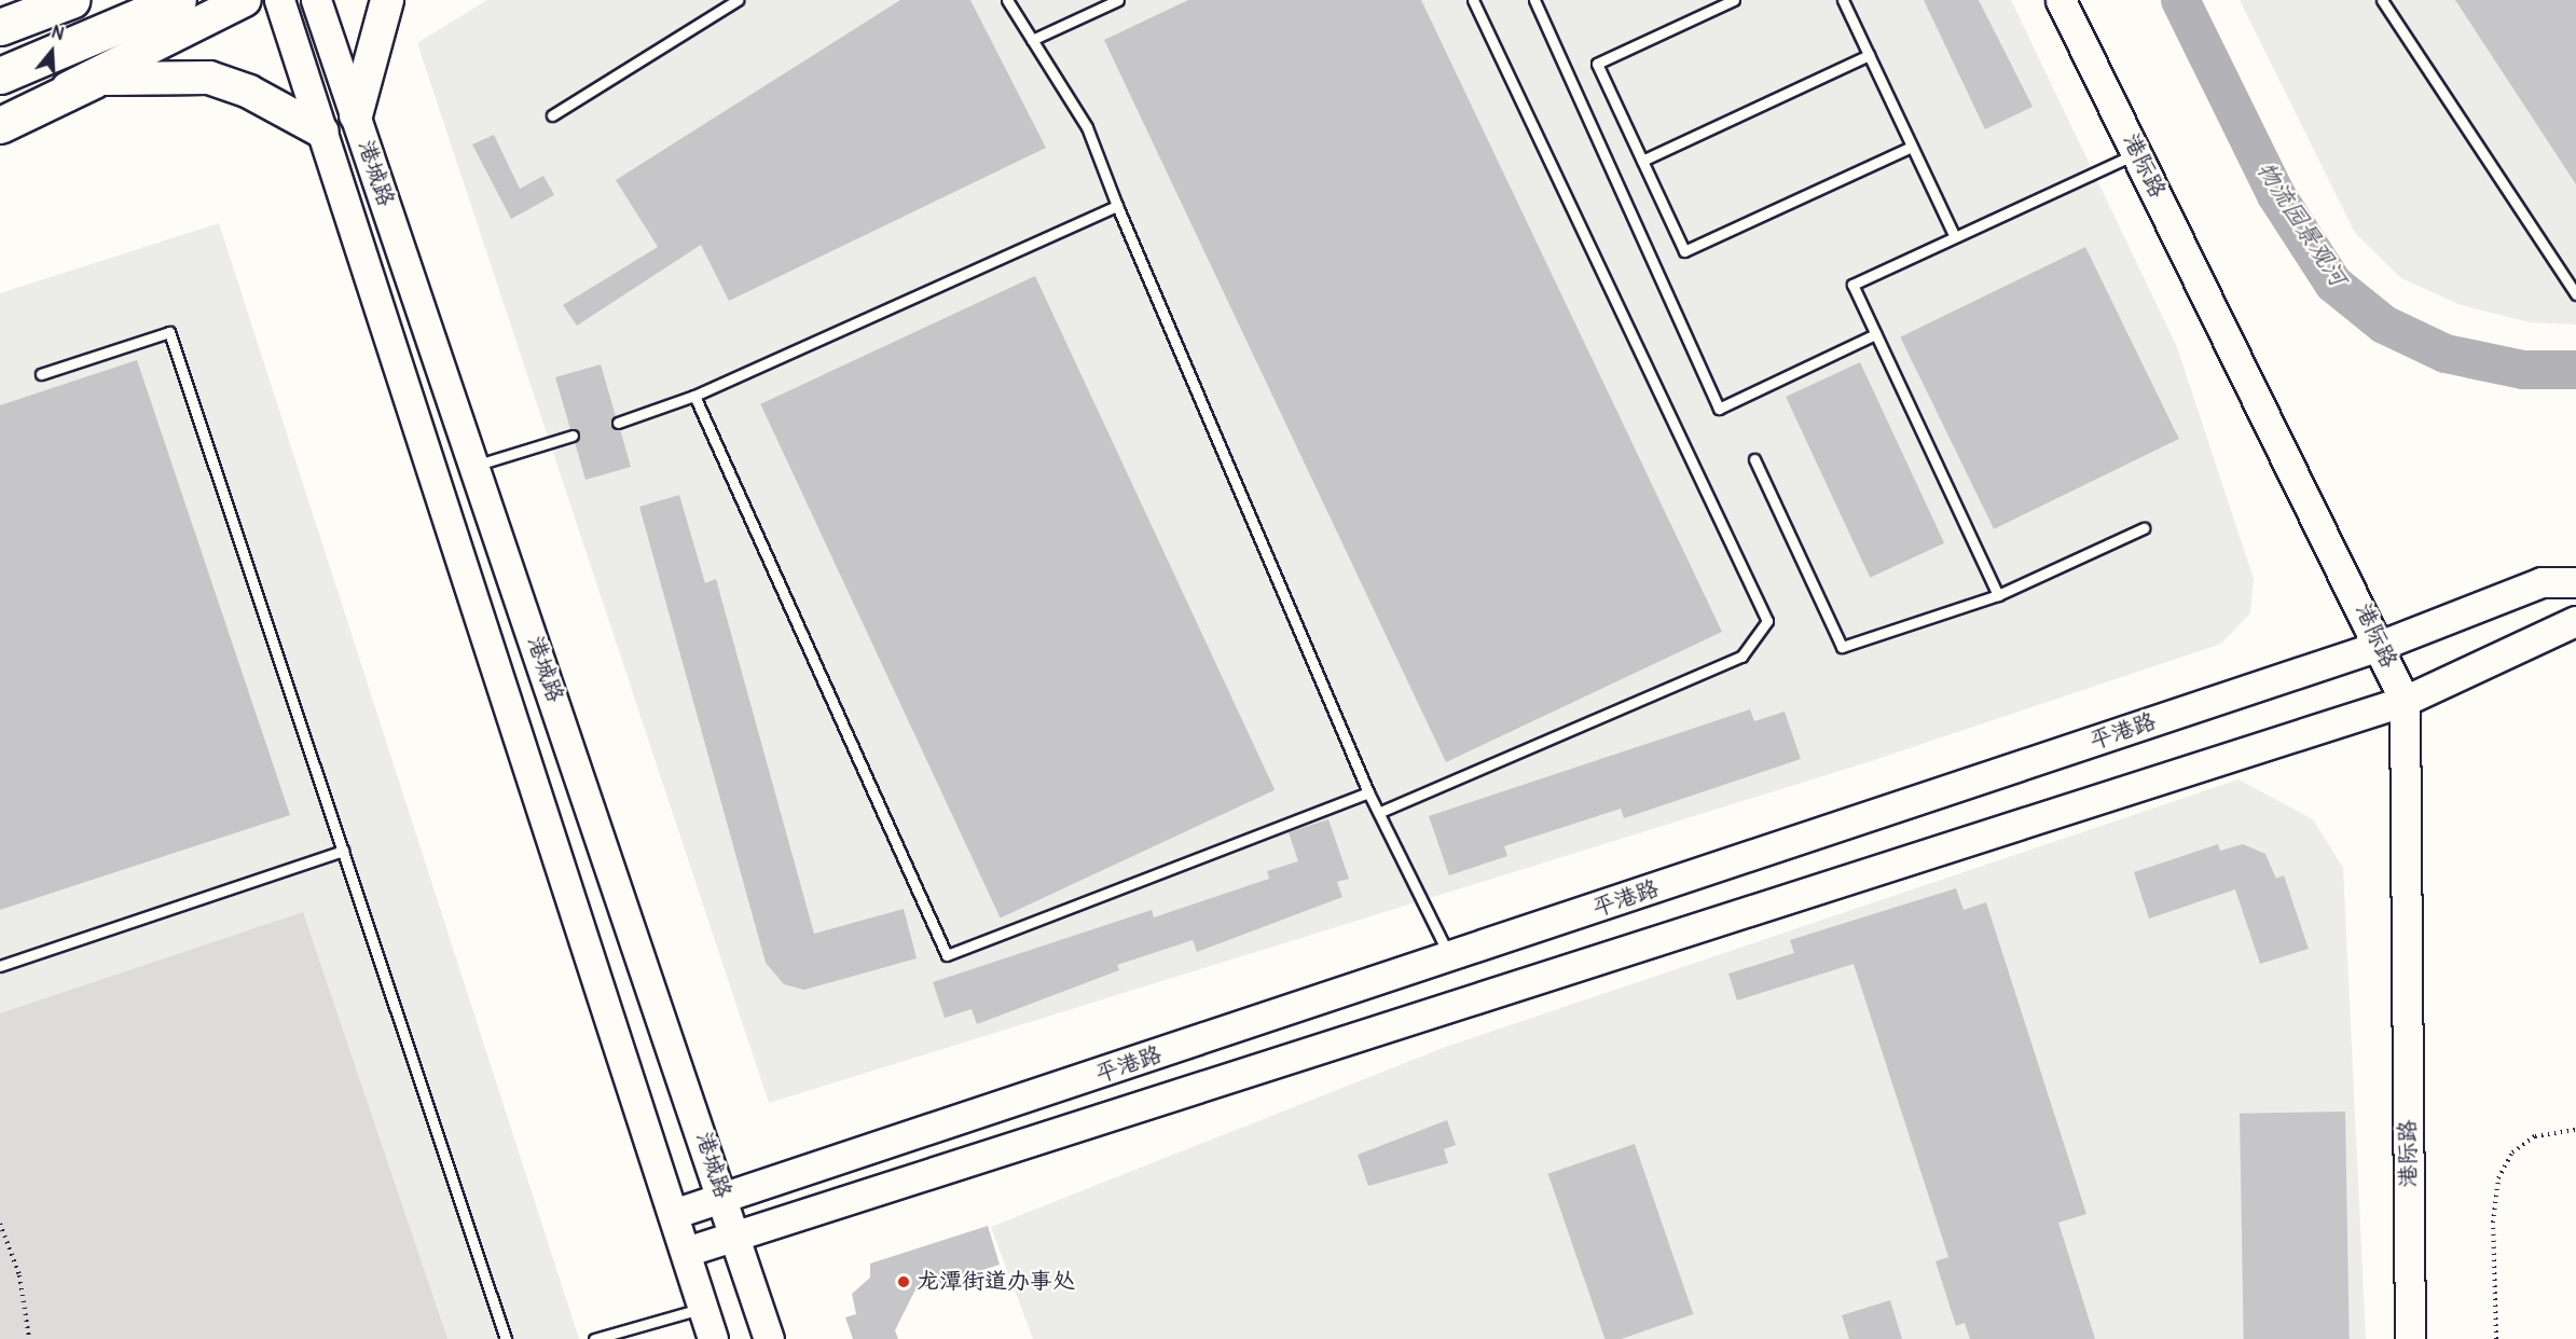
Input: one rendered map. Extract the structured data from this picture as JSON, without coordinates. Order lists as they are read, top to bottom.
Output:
{
  "streets": {
    "street": ["港际路", "港城路", "平港路"]
  },
  "crossings": [
    ["港际路", "平港路"],
    ["港城路", "平港路"]
  ],
  "water": ["物流园景观河"],
  "places": ["龙潭街道办事处"],
  "north": "top"
}
